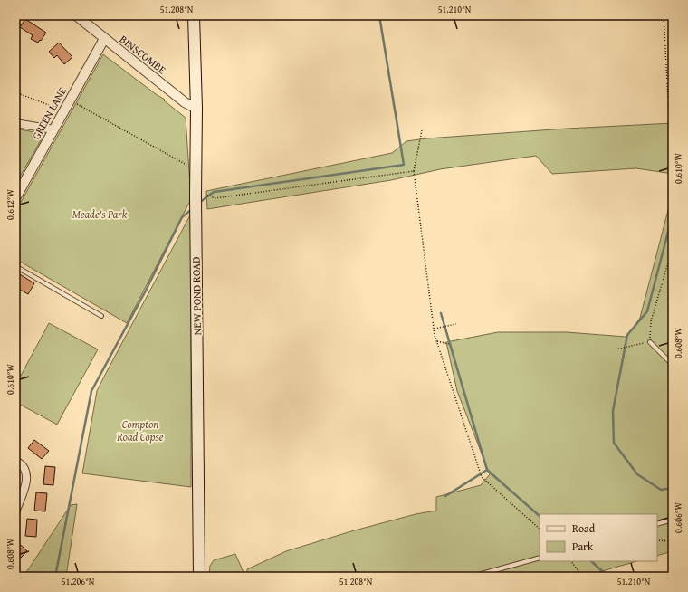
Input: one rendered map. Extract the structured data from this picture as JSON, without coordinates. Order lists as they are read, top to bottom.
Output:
{
  "streets": {
    "main road": ["NEW POND ROAD"],
    "street": ["BINSCOMBE", "GREEN LANE"]
  },
  "crossings": [
    ["BINSCOMBE", "GREEN LANE"],
    ["BINSCOMBE", "NEW POND ROAD"]
  ],
  "parks": ["Meade's Park", "Compton Road Copse"],
  "legend": ["Road", "Park"],
  "coordinates": [
    "51.208°N",
    "51.210°N",
    "0.610°W",
    "0.612°W",
    "0.608°W",
    "0.606°W",
    "51.206°N"
  ]
}
